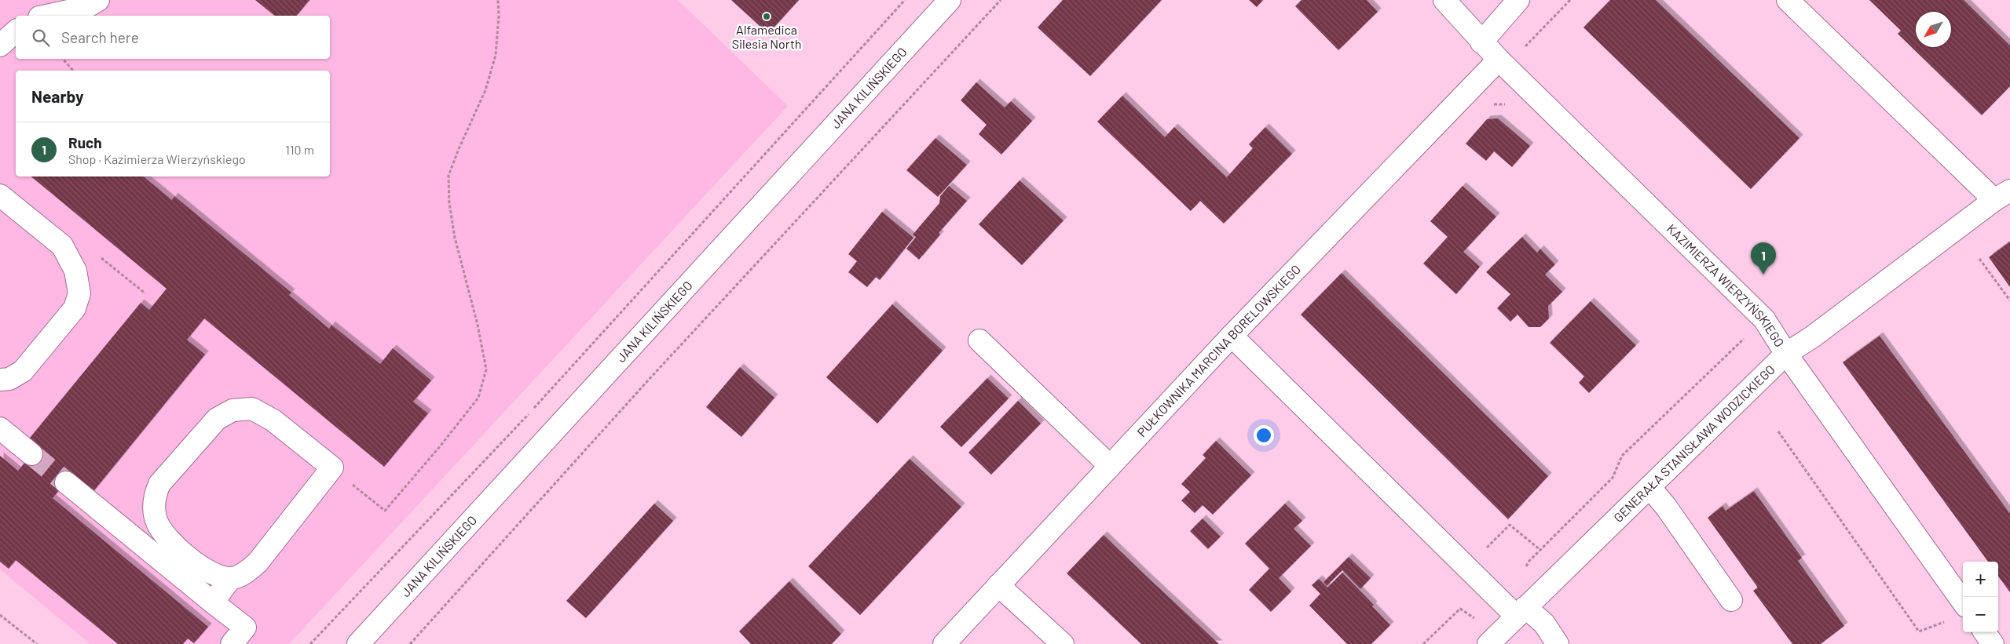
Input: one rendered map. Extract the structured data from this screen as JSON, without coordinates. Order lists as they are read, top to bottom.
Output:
{
  "streets": {
    "street": [
      "JANA KILIŃSKIEGO",
      "KAZIMIERZA WIERZYŃSKIEGO",
      "PUŁKOWNIKA MARCINA BORELOWSKIEGO",
      "GENERAŁA STANISŁAWA WODZICKIEGO"
    ]
  },
  "crossings": [
    ["KAZIMIERZA WIERZYŃSKIEGO", "PUŁKOWNIKA MARCINA BORELOWSKIEGO"],
    ["KAZIMIERZA WIERZYŃSKIEGO", "GENERAŁA STANISŁAWA WODZICKIEGO"]
  ],
  "places": ["Alfamedica Silesia North"],
  "north": "bottom left",
  "page": {
    "search": "Search here",
    "heading": "Nearby",
    "list": [
      {
        "mark": "1",
        "name": "Ruch",
        "note": "Shop · Kazimierza Wierzyńskiego",
        "value": "110 m"
      }
    ],
    "pins": "1",
    "map_buttons": ["+", "−"]
  }
}
